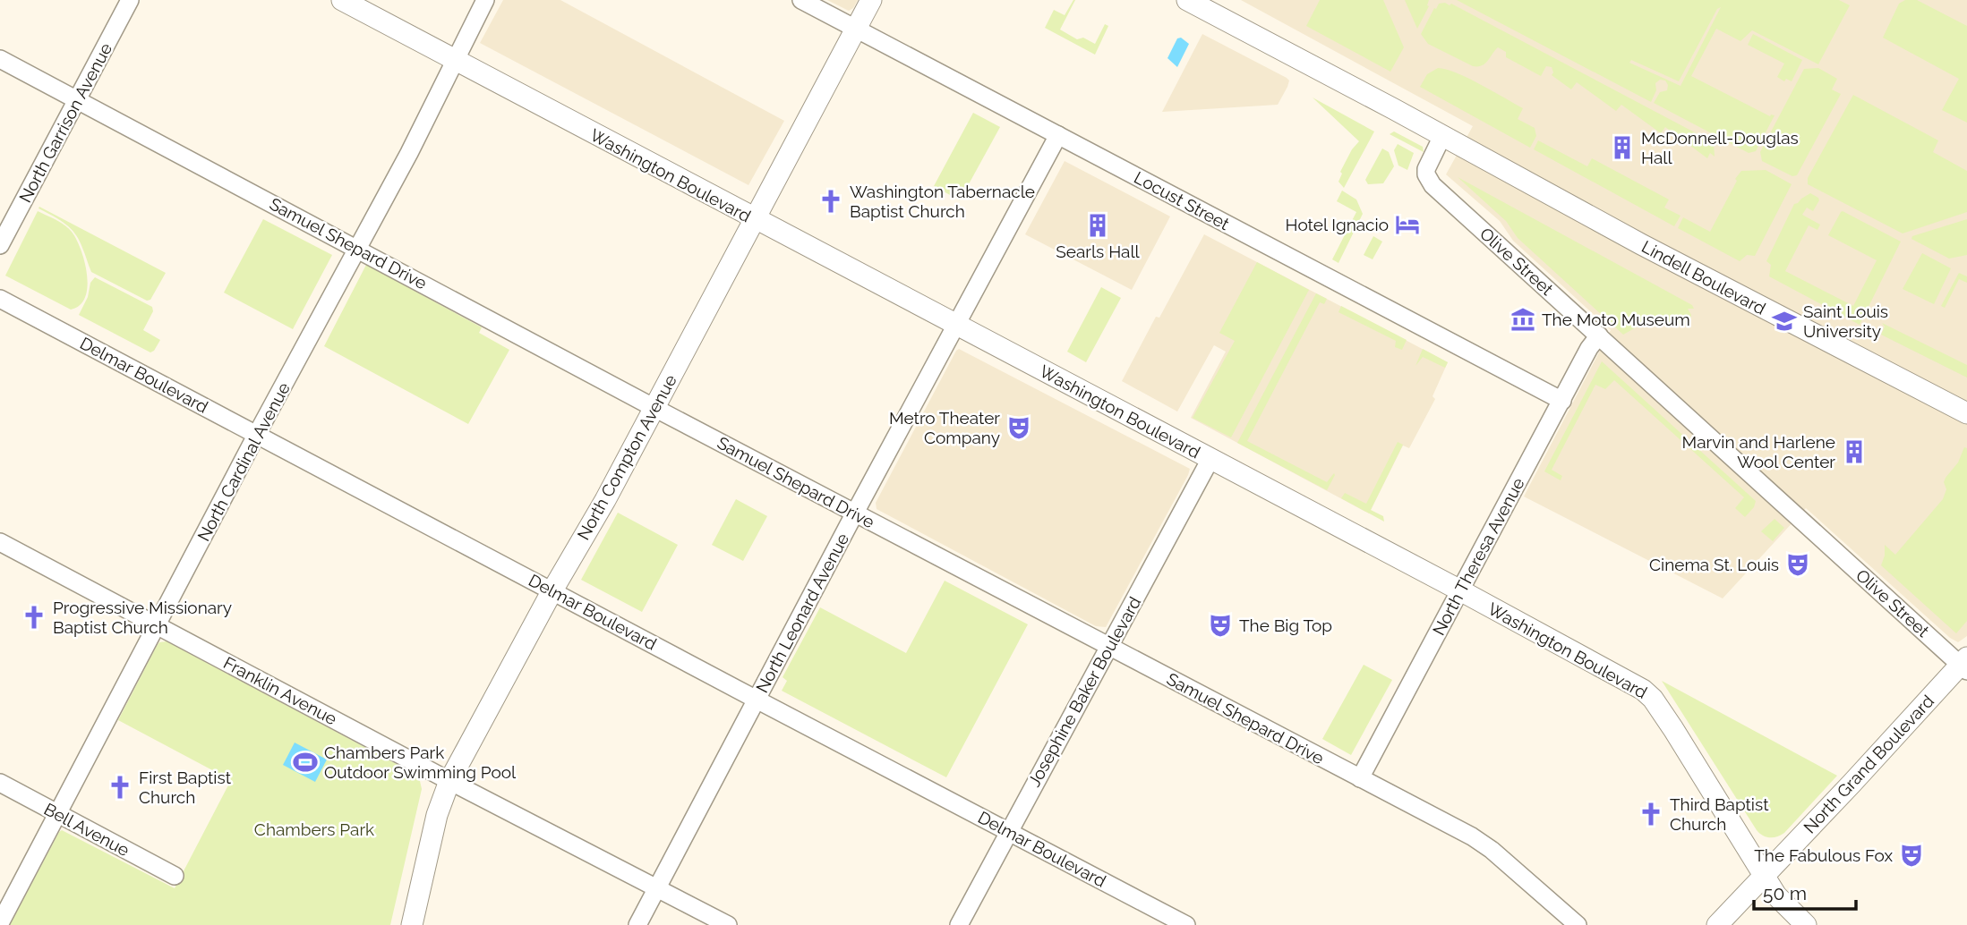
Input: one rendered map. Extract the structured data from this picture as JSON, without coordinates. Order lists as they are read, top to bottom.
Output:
{
  "streets": {
    "main road": [
      "Washington Boulevard",
      "Lindell Boulevard",
      "North Compton Avenue",
      "North Grand Boulevard"
    ],
    "street": [
      "North Garrison Avenue",
      "Locust Street",
      "Samuel Shepard Drive",
      "Olive Street",
      "Delmar Boulevard",
      "North Cardinal Avenue",
      "North Theresa Avenue",
      "North Leonard Avenue",
      "Franklin Avenue",
      "Josephine Baker Boulevard",
      "Bell Avenue"
    ]
  },
  "crossings": [
    ["North Garrison Avenue", "Samuel Shepard Drive"],
    ["Washington Boulevard", "North Compton Avenue"],
    ["Washington Boulevard", "North Cardinal Avenue"],
    ["Washington Boulevard", "North Theresa Avenue"],
    ["Washington Boulevard", "North Leonard Avenue"],
    ["Washington Boulevard", "Josephine Baker Boulevard"],
    ["Washington Boulevard", "North Grand Boulevard"],
    ["Locust Street", "North Compton Avenue"],
    ["Locust Street", "North Theresa Avenue"],
    ["Locust Street", "North Leonard Avenue"],
    ["Samuel Shepard Drive", "North Compton Avenue"],
    ["Samuel Shepard Drive", "North Cardinal Avenue"],
    ["Samuel Shepard Drive", "North Theresa Avenue"],
    ["Samuel Shepard Drive", "North Leonard Avenue"],
    ["Samuel Shepard Drive", "Josephine Baker Boulevard"],
    ["Olive Street", "Lindell Boulevard"],
    ["Olive Street", "North Theresa Avenue"],
    ["Olive Street", "North Grand Boulevard"],
    ["Delmar Boulevard", "North Compton Avenue"],
    ["Delmar Boulevard", "North Cardinal Avenue"],
    ["Delmar Boulevard", "North Leonard Avenue"],
    ["Delmar Boulevard", "Josephine Baker Boulevard"],
    ["North Compton Avenue", "Franklin Avenue"],
    ["North Cardinal Avenue", "Franklin Avenue"],
    ["North Cardinal Avenue", "Bell Avenue"],
    ["North Leonard Avenue", "Franklin Avenue"]
  ],
  "parks": ["Chambers Park"],
  "places": {
    "building": ["McDonnell-Douglas Hall", "Searls Hall", "Marvin and Harlene Wool Center"],
    "church": [
      "Washington Tabernacle Baptist Church",
      "Progressive Missionary Baptist Church",
      "First Baptist Church",
      "Third Baptist Church"
    ],
    "hotel": ["Hotel Ignacio"],
    "museum": ["The Moto Museum"],
    "school or university": ["Saint Louis University"],
    "theatre": [
      "Metro Theater Company",
      "Cinema St. Louis",
      "The Big Top",
      "The Fabulous Fox"
    ],
    "sports": ["Chambers Park Outdoor Swimming Pool"]
  },
  "scale_bar": "50 m"
}
